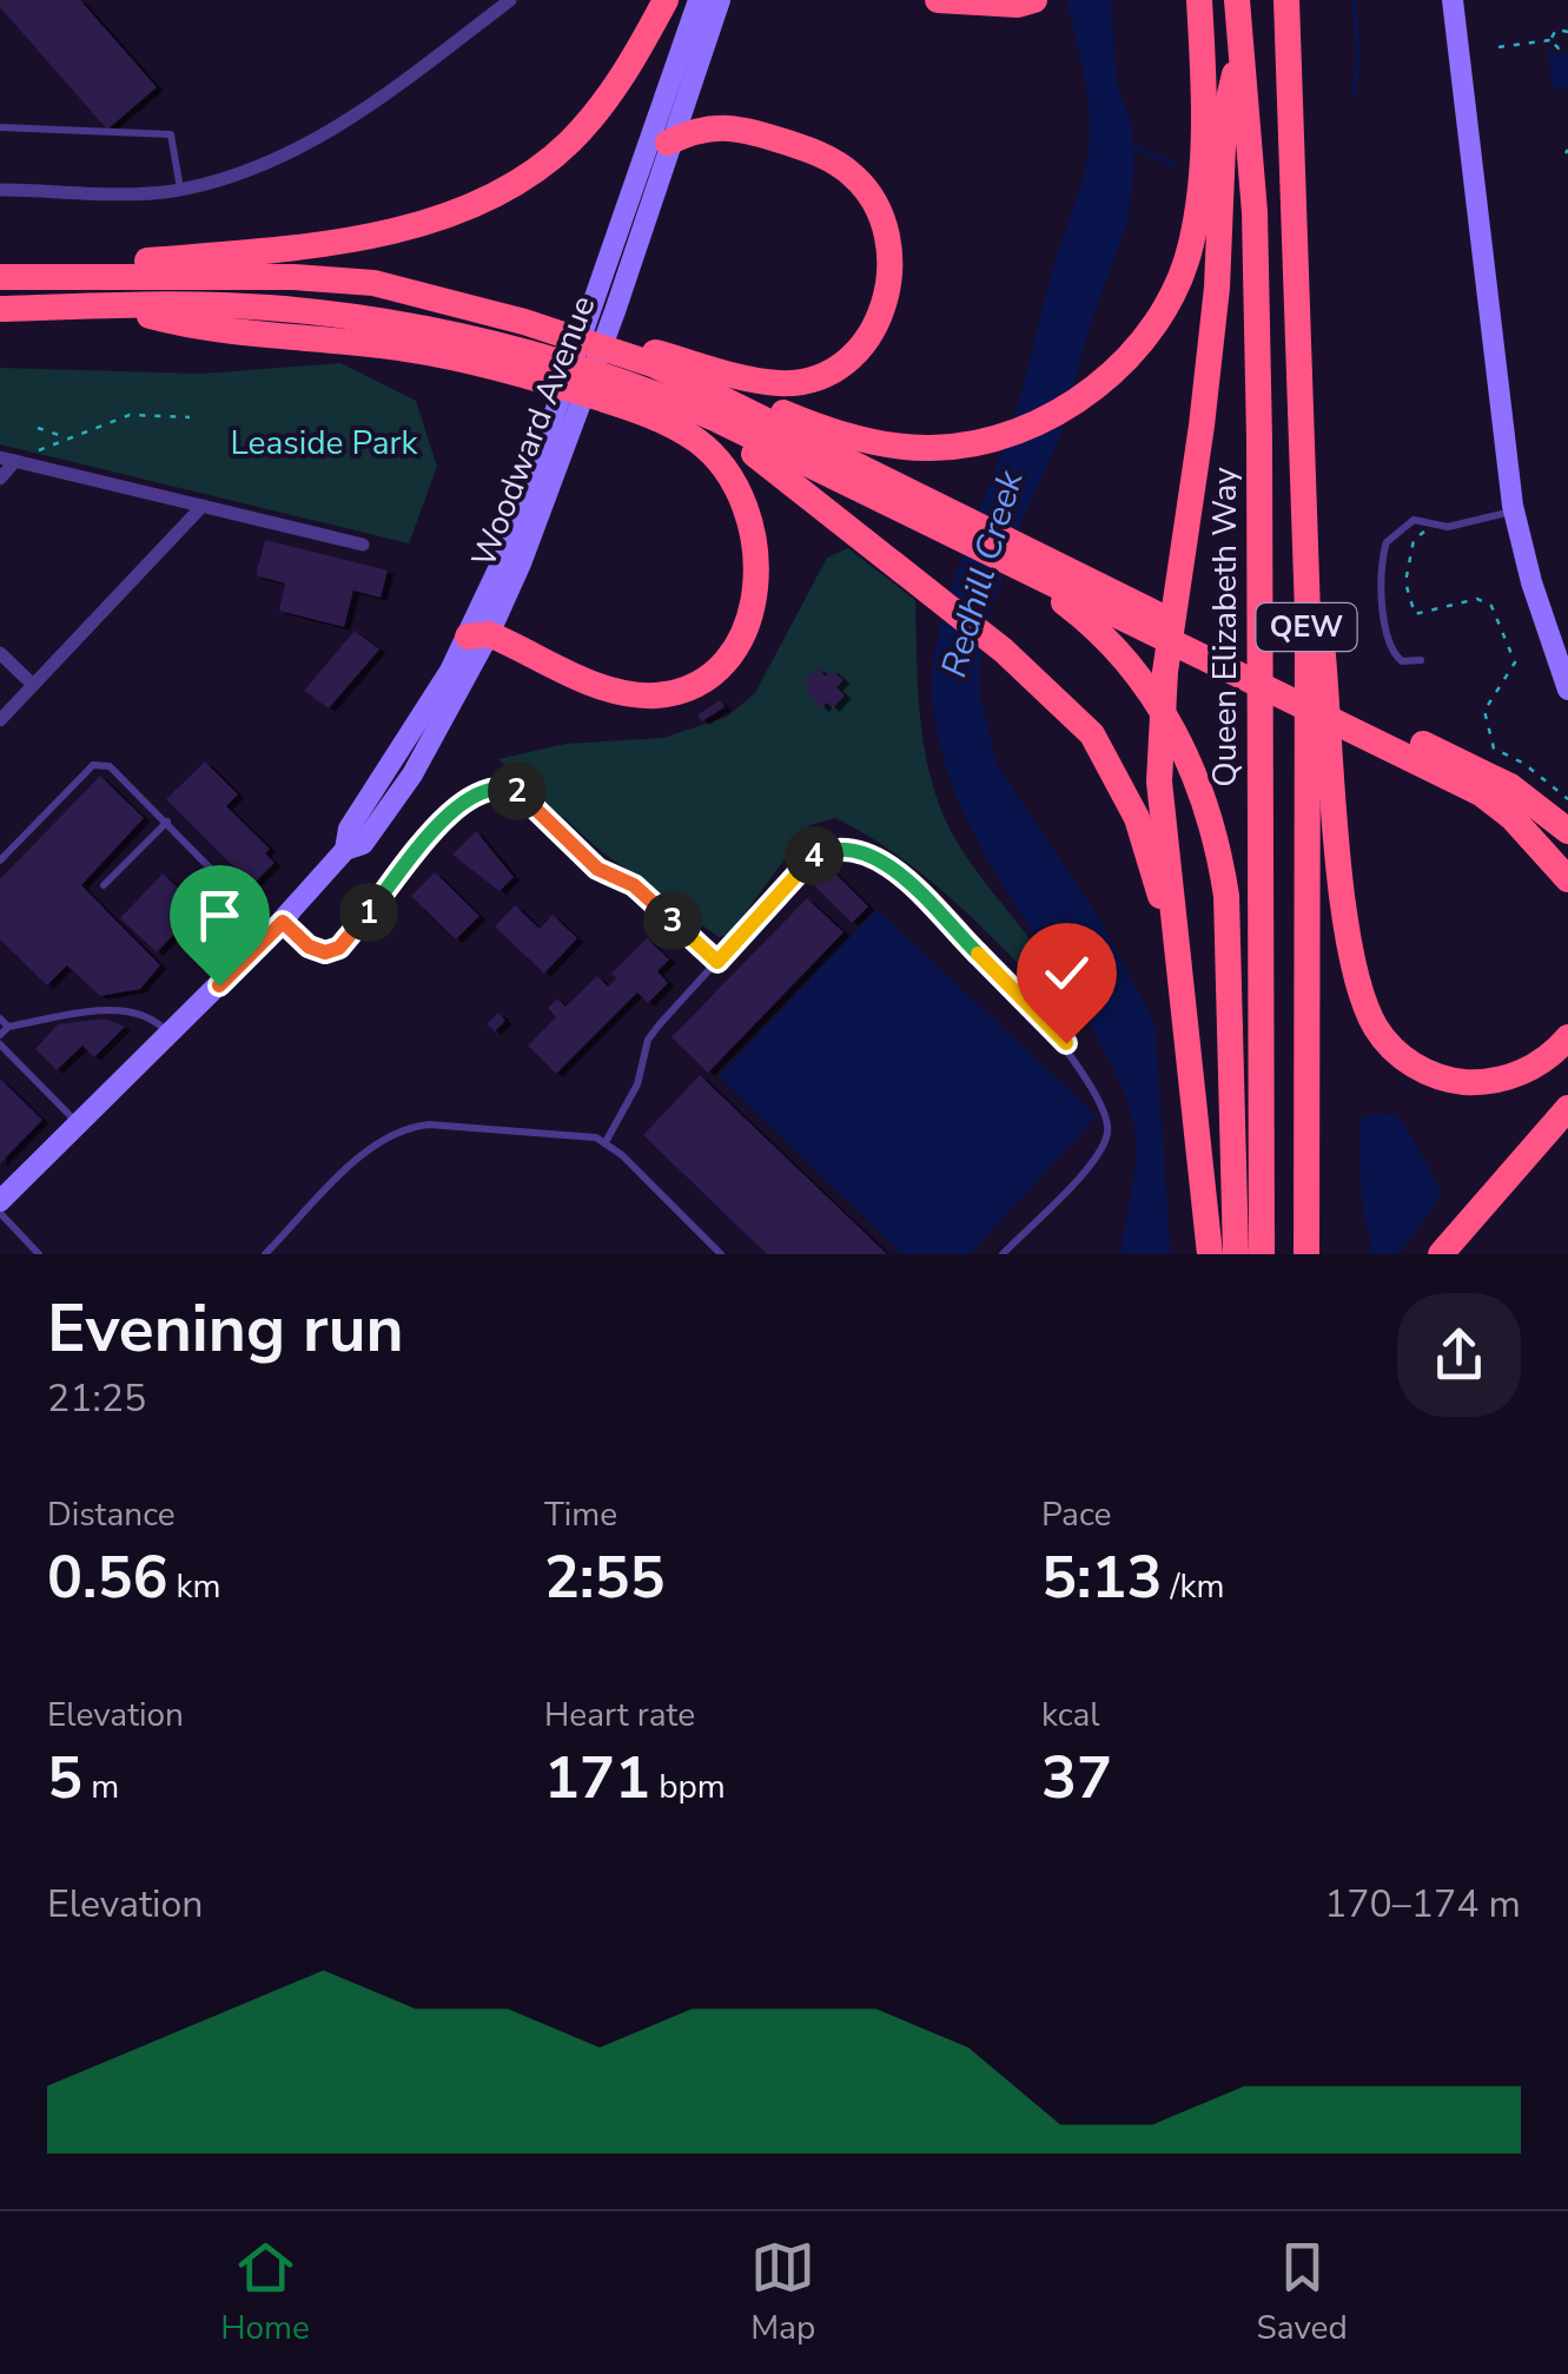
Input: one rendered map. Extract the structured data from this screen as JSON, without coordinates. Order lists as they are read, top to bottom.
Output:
{
  "streets": {
    "highway": ["Queen Elizabeth Way", "QEW"],
    "main road": ["Woodward Avenue"]
  },
  "water": ["Redhill Creek"],
  "parks": ["Leaside Park"],
  "page": {
    "pins": [
      "2",
      "4",
      "1",
      "3"
    ],
    "heading": ["Evening run", "21:25"],
    "stats": [
      ["Distance", "0.56 km"],
      ["Time", "2:55"],
      ["Pace", "5:13 /km"],
      ["Elevation", "5 m"],
      ["Heart rate", "171 bpm"],
      ["kcal", "37"]
    ],
    "chart": ["Elevation", "170–174 m"],
    "tabs": ["Home", "Map", "Saved"]
  }
}
